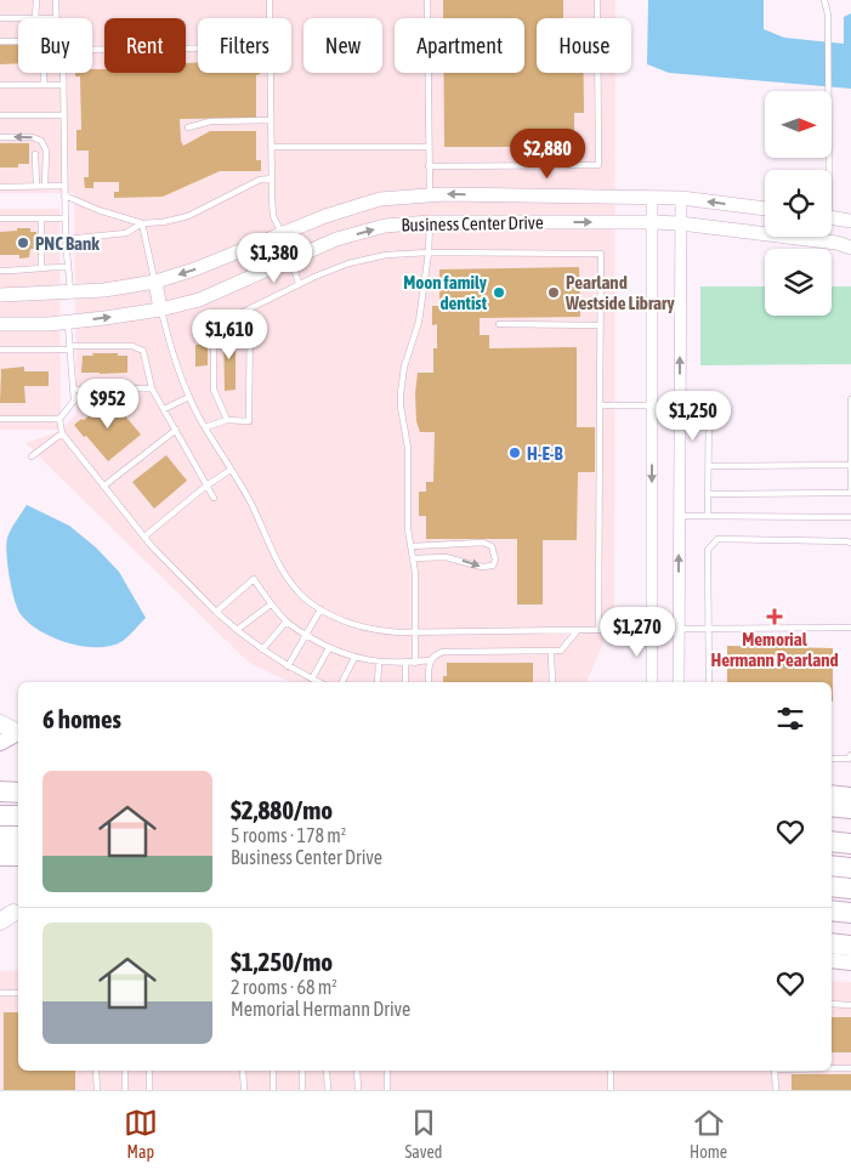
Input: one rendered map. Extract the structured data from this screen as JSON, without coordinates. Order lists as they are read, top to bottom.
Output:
{
  "streets": {
    "street": ["Business Center Drive"]
  },
  "places": {
    "other": [
      "PNC Bank",
      "Moon family dentist",
      "Pearland Westside Library",
      "H-E-B"
    ],
    "health": ["Memorial Hermann Pearland"]
  },
  "north": "right",
  "page": {
    "chip": [
      "Buy",
      "Rent",
      "Filters",
      "New",
      "Apartment",
      "House"
    ],
    "price": [
      "$2,880",
      "$1,380",
      "$1,610",
      "$952",
      "$1,250",
      "$1,270"
    ],
    "heading": "6 homes",
    "list": [
      {
        "name": "$2,880/mo",
        "note": "5 rooms · 178 m² · Business Center Drive"
      },
      {
        "name": "$1,250/mo",
        "note": "2 rooms · 68 m² · Memorial Hermann Drive"
      }
    ],
    "tabs": ["Map", "Saved", "Home"]
  }
}
